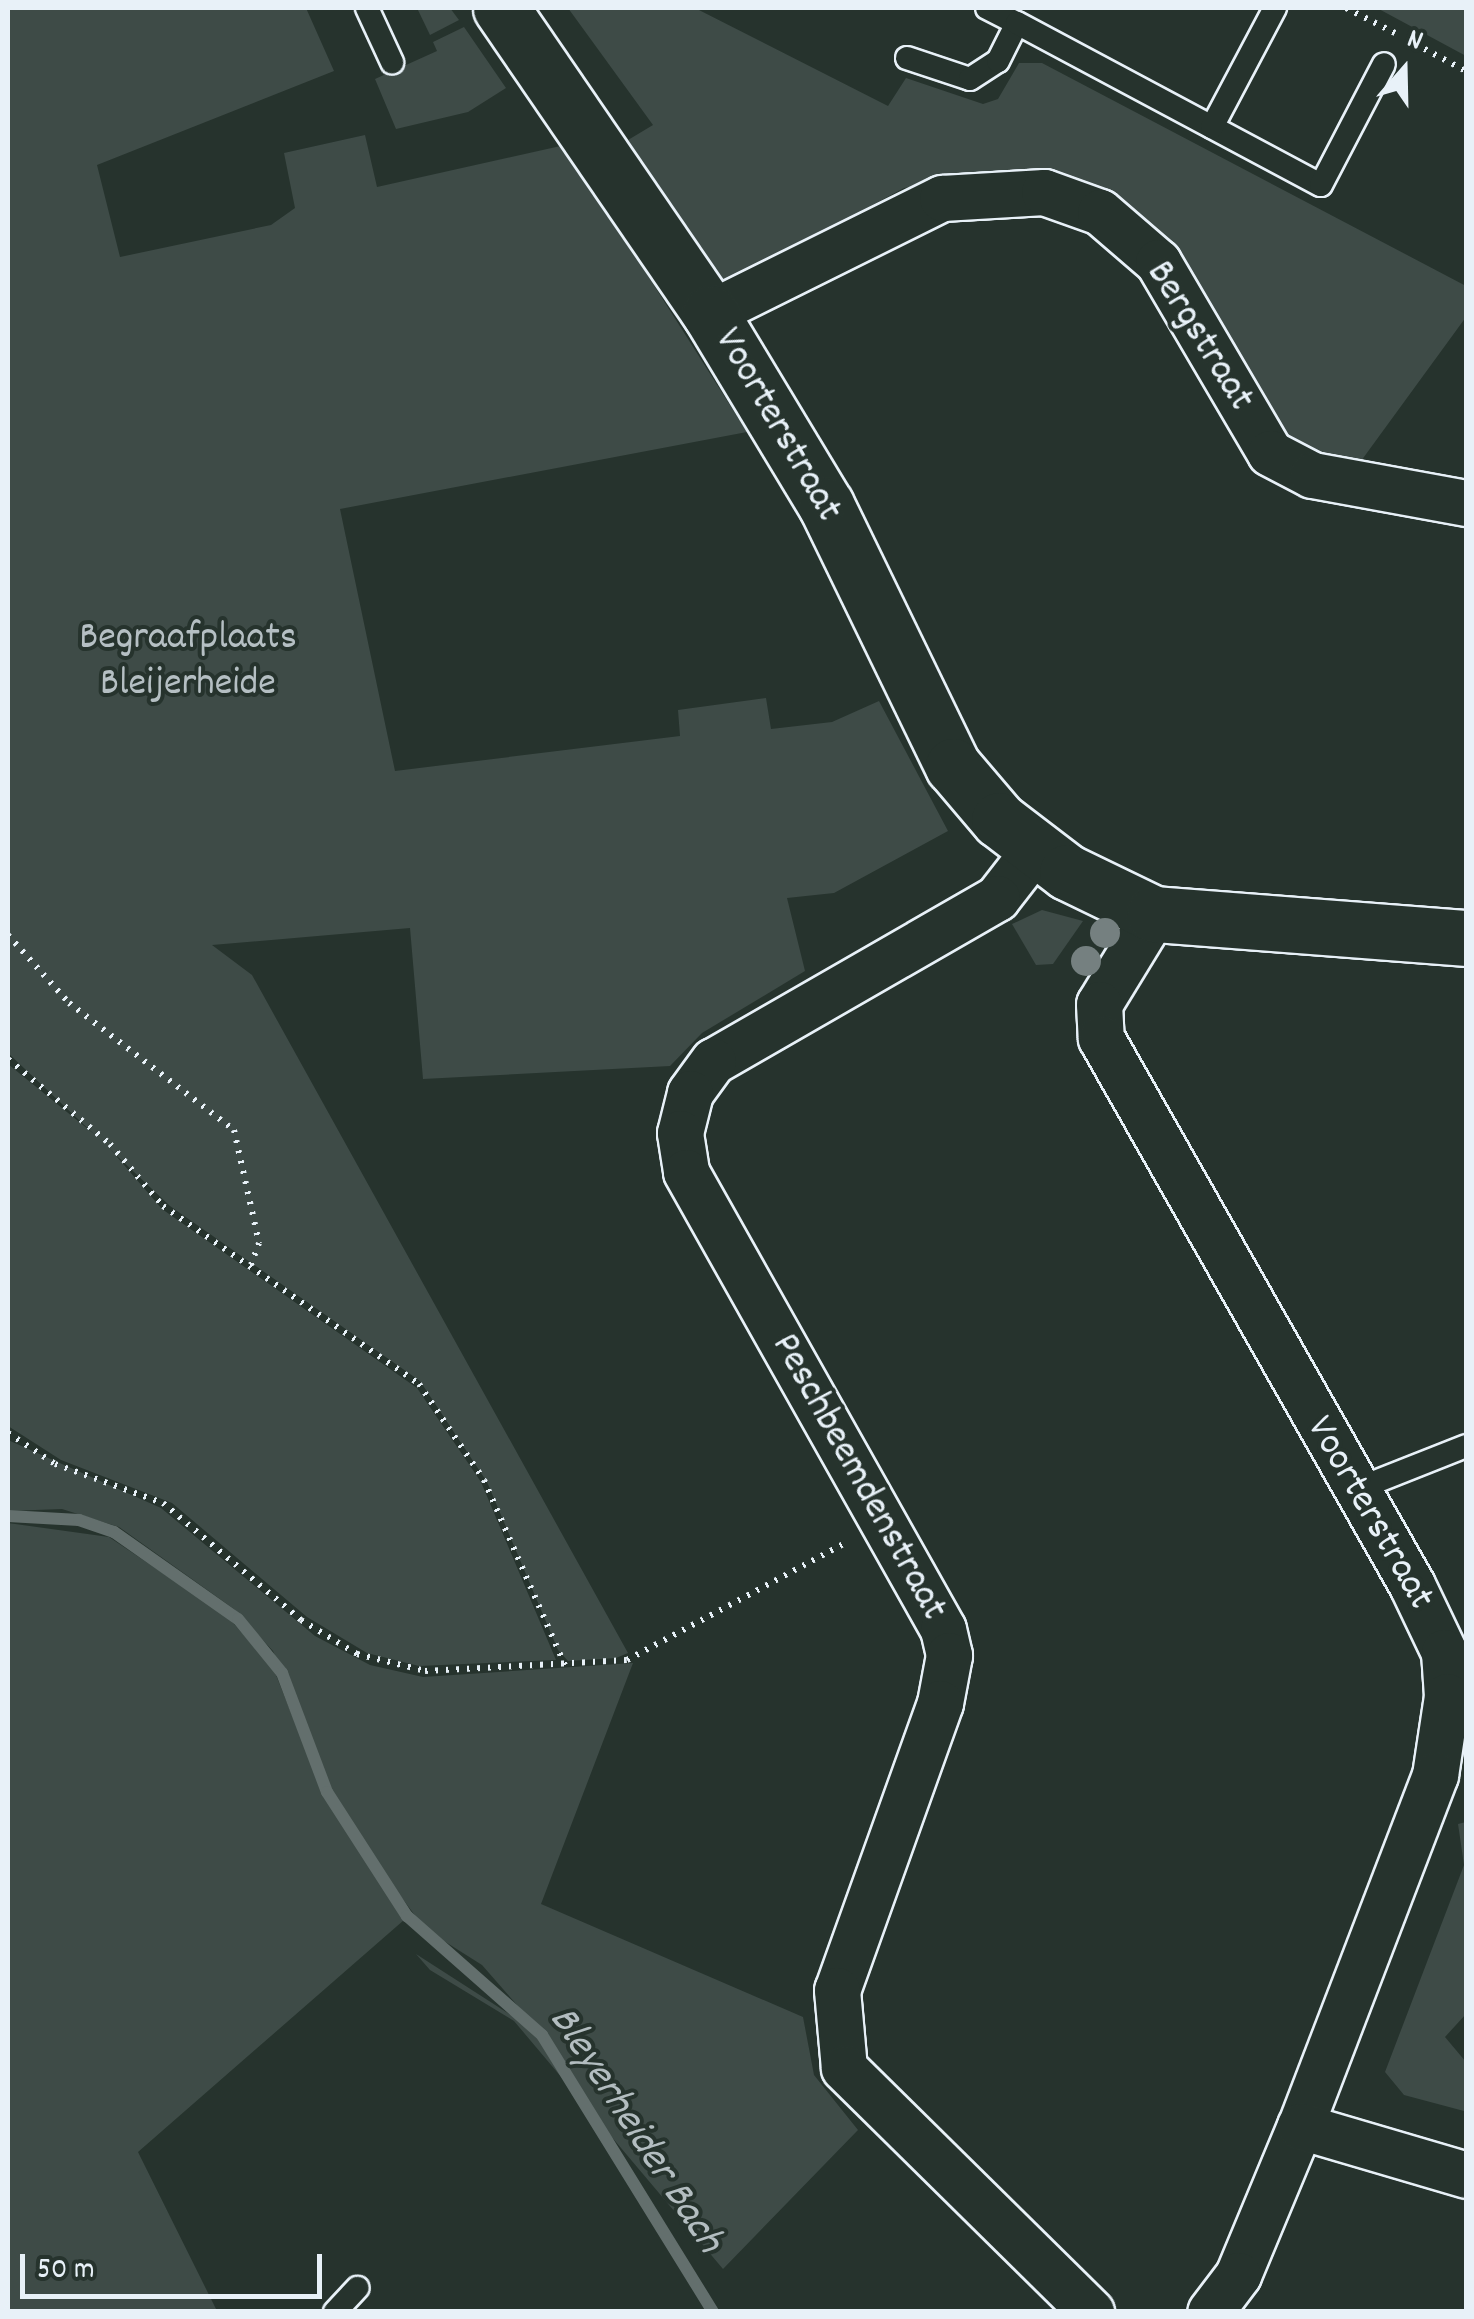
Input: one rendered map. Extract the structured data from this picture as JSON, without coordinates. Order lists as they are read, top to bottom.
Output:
{
  "streets": {
    "street": ["Bergstraat", "Voorterstraat", "Peschbeemdenstraat"]
  },
  "crossings": [
    ["Bergstraat", "Voorterstraat"],
    ["Voorterstraat", "Peschbeemdenstraat"]
  ],
  "water": ["Bleyerheider Bach"],
  "parks": ["Begraafplaats Bleijerheide"],
  "scale_bar": "50 m",
  "north": "top"
}
